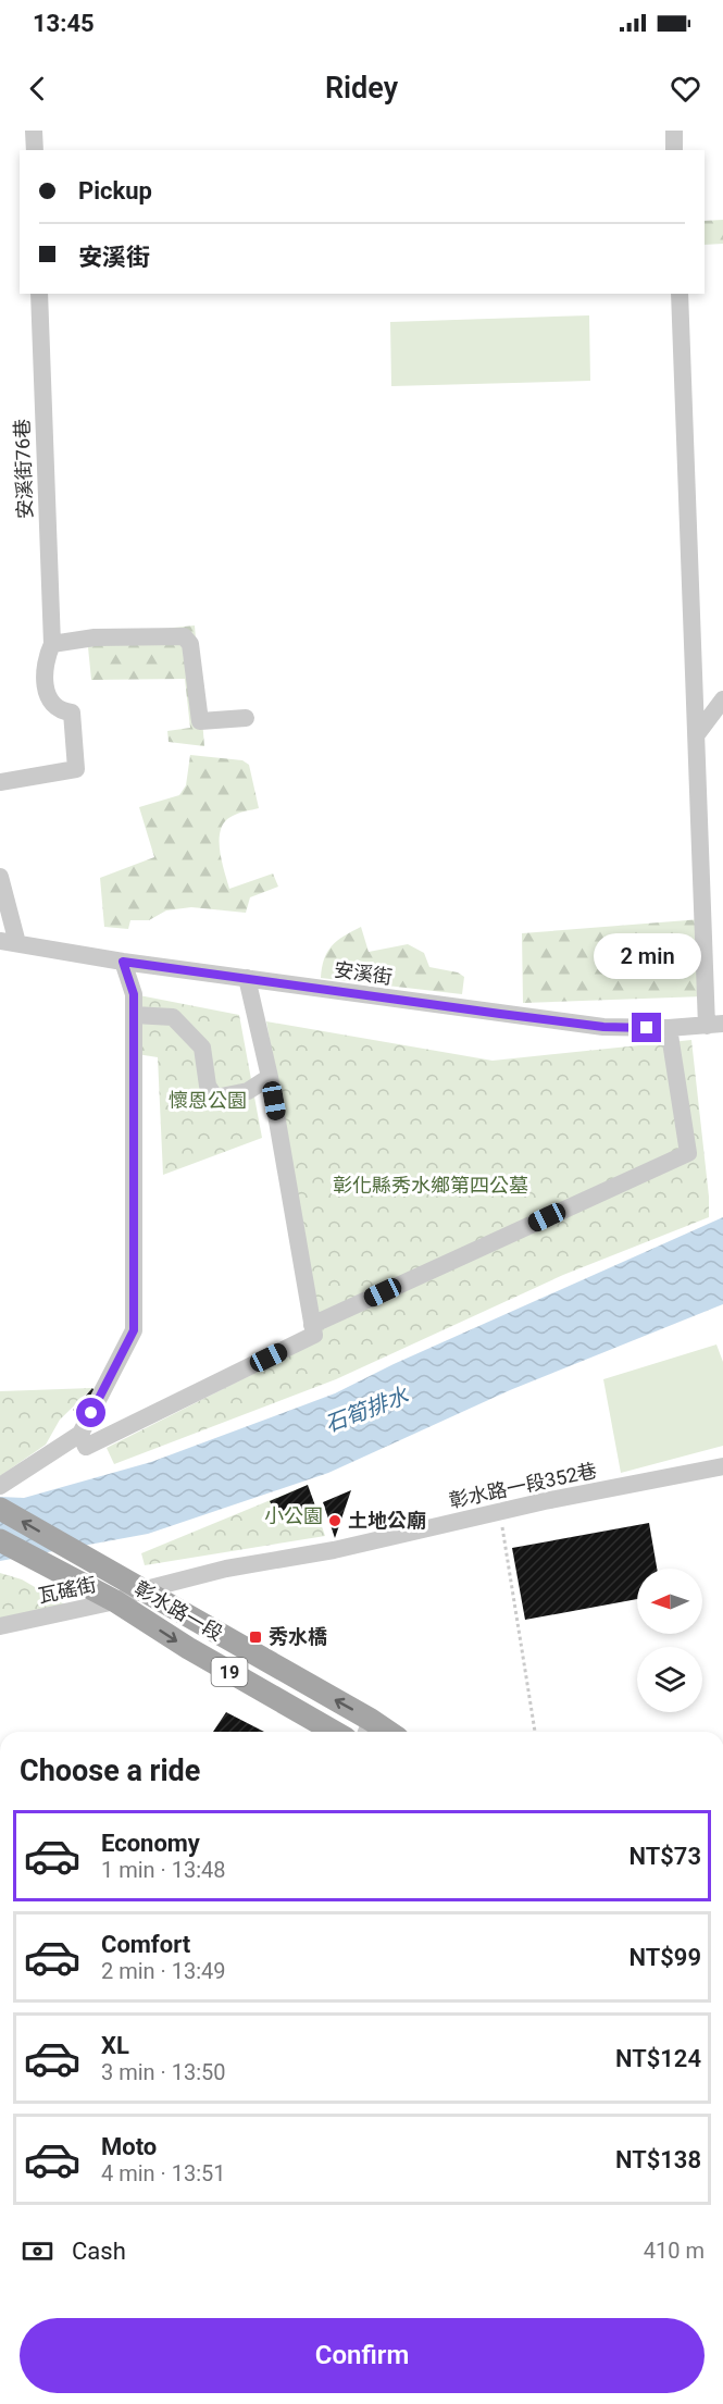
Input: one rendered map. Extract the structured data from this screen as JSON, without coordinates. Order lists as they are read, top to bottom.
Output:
{
  "streets": {
    "main road": ["彰水路一段", "19"],
    "street": [
      "安溪街76巷",
      "安溪街",
      "彰水路一段352巷",
      "瓦磘街"
    ]
  },
  "crossings": [
    ["彰水路一段352巷", "瓦磘街"],
    ["彰水路一段352巷", "彰水路一段"],
    ["瓦磘街", "彰水路一段"],
    ["瓦磘街", "19"],
    ["彰水路一段", "19"]
  ],
  "water": ["石筍排水"],
  "parks": ["懷恩公園", "彰化縣秀水鄉第四公墓", "小公園"],
  "places": {
    "other": ["土地公廟"],
    "transit": ["秀水橋"]
  },
  "north": "left",
  "page": {
    "status": "13:45",
    "header": "Ridey",
    "banner": ["Pickup", "安溪街"],
    "bubble": "2 min",
    "heading": "Choose a ride",
    "list": [
      {
        "name": "Economy",
        "note": "1 min · 13:48",
        "value": "NT$73"
      },
      {
        "name": "Comfort",
        "note": "2 min · 13:49",
        "value": "NT$99"
      },
      {
        "name": "XL",
        "note": "3 min · 13:50",
        "value": "NT$124"
      },
      {
        "name": "Moto",
        "note": "4 min · 13:51",
        "value": "NT$138"
      }
    ],
    "pay": ["Cash", "410 m"],
    "buttons": "Confirm"
  }
}
